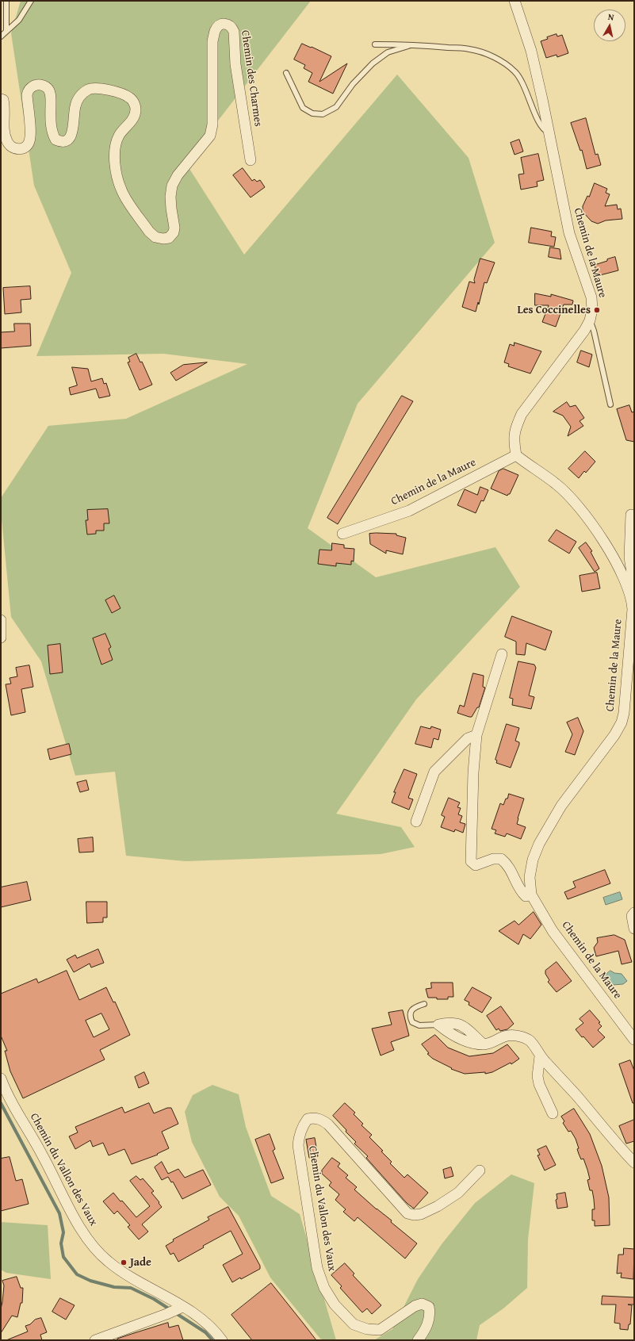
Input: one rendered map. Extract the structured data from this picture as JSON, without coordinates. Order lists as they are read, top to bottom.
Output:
{
  "streets": {
    "street": ["Chemin des Charmes", "Chemin de la Maure", "Chemin du Vallon des Vaux"]
  },
  "places": ["Les Coccinelles", "Jade"],
  "north": "top"
}
